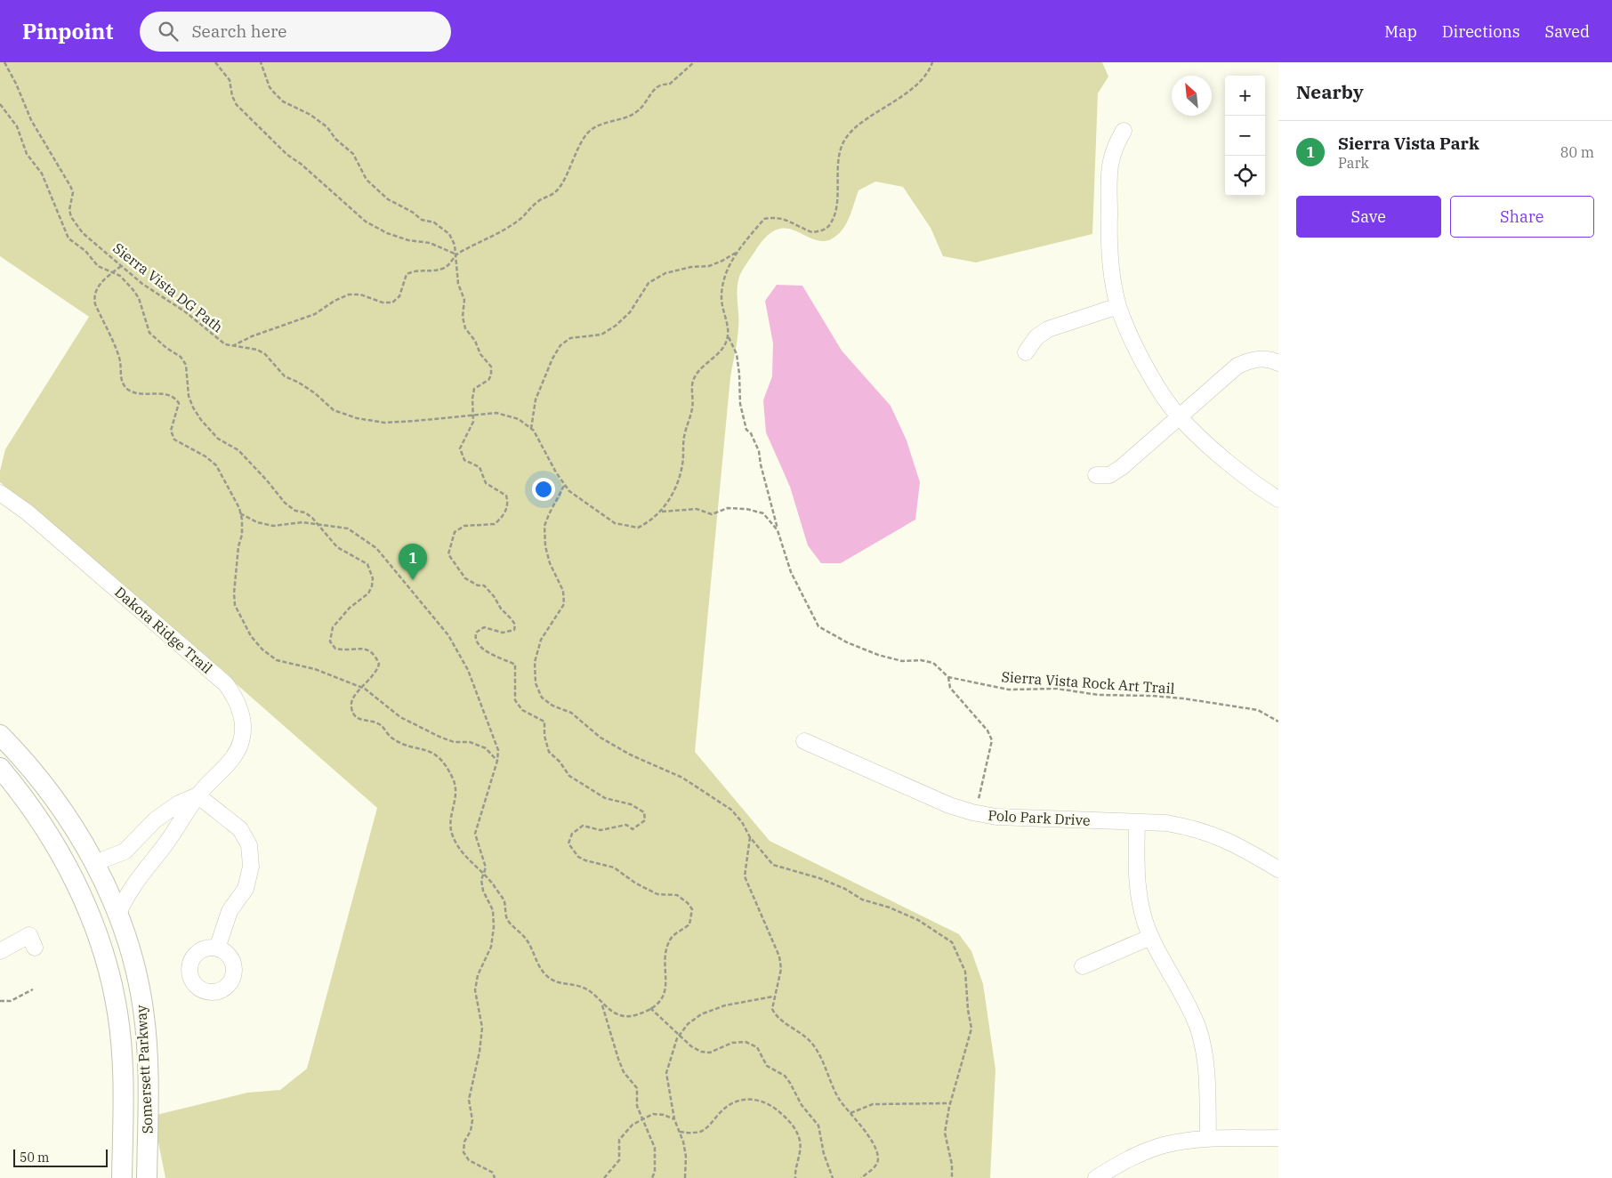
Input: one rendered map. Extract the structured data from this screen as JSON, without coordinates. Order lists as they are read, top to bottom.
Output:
{
  "streets": {
    "main road": ["Somersett Parkway"],
    "street": ["Dakota Ridge Trail", "Polo Park Drive"],
    "path": ["Sierra Vista DG Path", "Sierra Vista Rock Art Trail"]
  },
  "crossings": [
    ["Sierra Vista DG Path", "Sierra Vista Rock Art Trail"],
    ["Dakota Ridge Trail", "Somersett Parkway"]
  ],
  "scale_bar": "50 m",
  "north": "top left",
  "page": {
    "header": "Pinpoint",
    "search": "Search here",
    "nav": ["Map", "Directions", "Saved"],
    "heading": "Nearby",
    "map_buttons": ["+", "−"],
    "list": [
      {
        "mark": "1",
        "name": "Sierra Vista Park",
        "note": "Park",
        "value": "80 m"
      }
    ],
    "buttons": ["Save", "Share"],
    "pins": "1",
    "scale": "50 m"
  }
}
